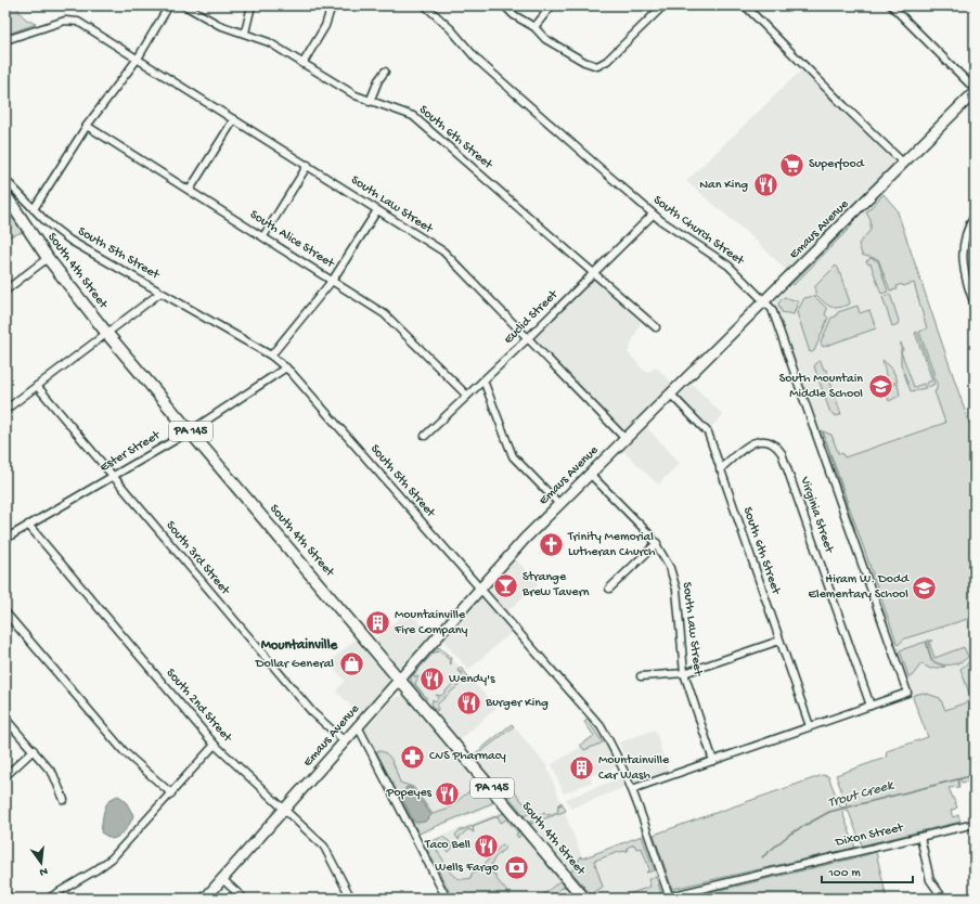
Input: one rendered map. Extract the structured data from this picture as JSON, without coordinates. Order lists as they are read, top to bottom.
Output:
{
  "streets": {
    "main road": ["Emaus Avenue", "South 4th Street", "PA 145"],
    "street": [
      "South 6th Street",
      "South Law Street",
      "South Church Street",
      "South Alice Street",
      "South 5th Street",
      "Euclid Street",
      "Ester Street",
      "Virginia Street",
      "South 3rd Street",
      "South 2nd Street",
      "Dixon Street"
    ]
  },
  "crossings": [
    ["South 6th Street", "Emaus Avenue"],
    ["South 6th Street", "Euclid Street"],
    ["South 6th Street", "Virginia Street"],
    ["South Law Street", "Emaus Avenue"],
    ["South Law Street", "Euclid Street"],
    ["Emaus Avenue", "South Church Street"],
    ["Emaus Avenue", "South 5th Street"],
    ["Emaus Avenue", "South 4th Street"],
    ["Emaus Avenue", "South 3rd Street"],
    ["Emaus Avenue", "South 2nd Street"],
    ["South Church Street", "Euclid Street"],
    ["South Church Street", "Virginia Street"],
    ["South Alice Street", "Euclid Street"],
    ["South 5th Street", "Ester Street"],
    ["South 5th Street", "Dixon Street"],
    ["South 4th Street", "Ester Street"],
    ["Ester Street", "South 3rd Street"],
    ["Ester Street", "South 2nd Street"]
  ],
  "districts": ["Mountainville"],
  "water": ["Trout Creek"],
  "places": {
    "supermarket": ["Superfood"],
    "restaurant": [
      "Nan King",
      "Wendy's",
      "Burger King",
      "Popeyes",
      "Taco Bell"
    ],
    "school or university": ["South Mountain Middle School", "Hiram W. Dodd Elementary School"],
    "church": ["Trinity Memorial Lutheran Church"],
    "bar": ["Strange Brew Tavern"],
    "building": ["Mountainville Fire Company", "Mountainville Car Wash"],
    "shop": ["Dollar General"],
    "pharmacy": ["CVS Pharmacy"],
    "bank": ["Wells Fargo"]
  },
  "scale_bar": "100 m",
  "north": "bottom"
}
